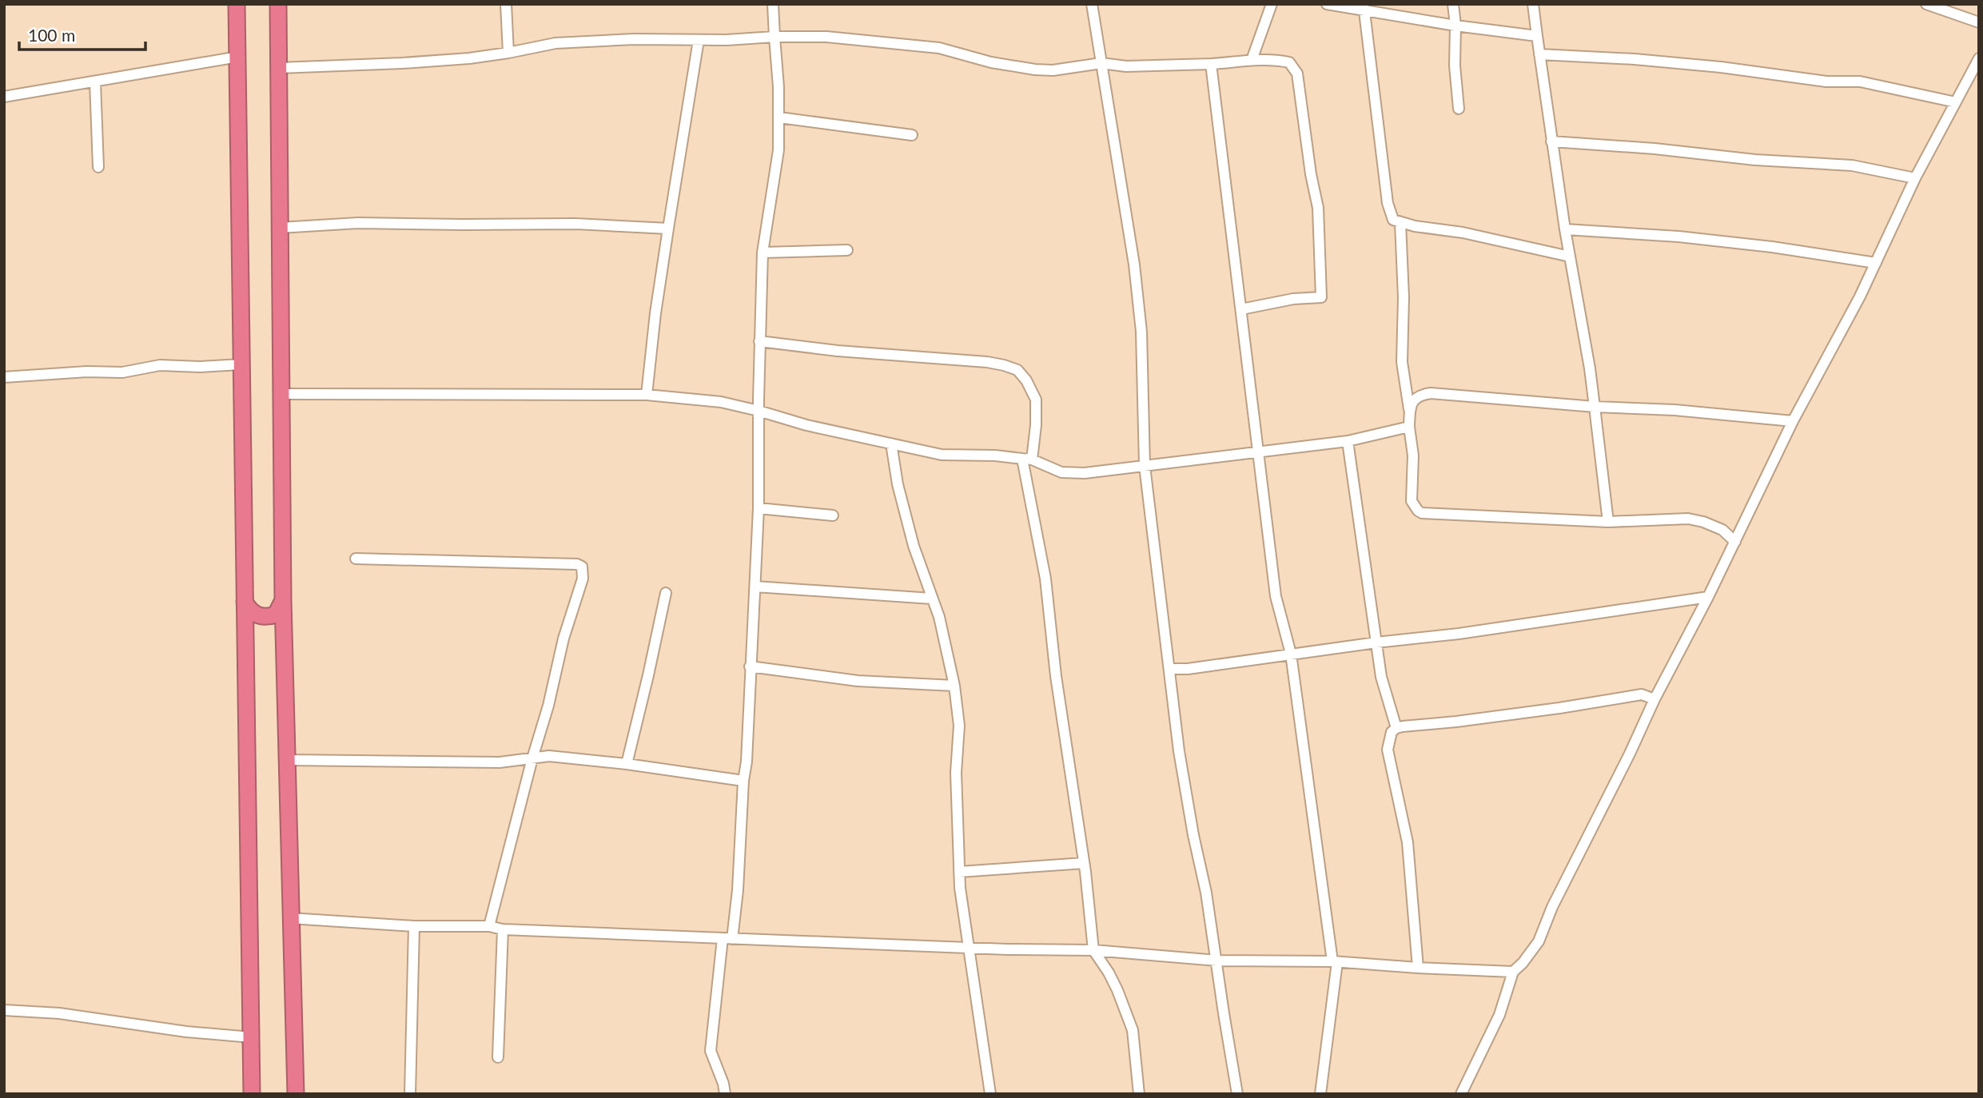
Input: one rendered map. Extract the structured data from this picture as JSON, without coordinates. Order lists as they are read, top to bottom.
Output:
{
  "scale_bar": "100 m"
}
